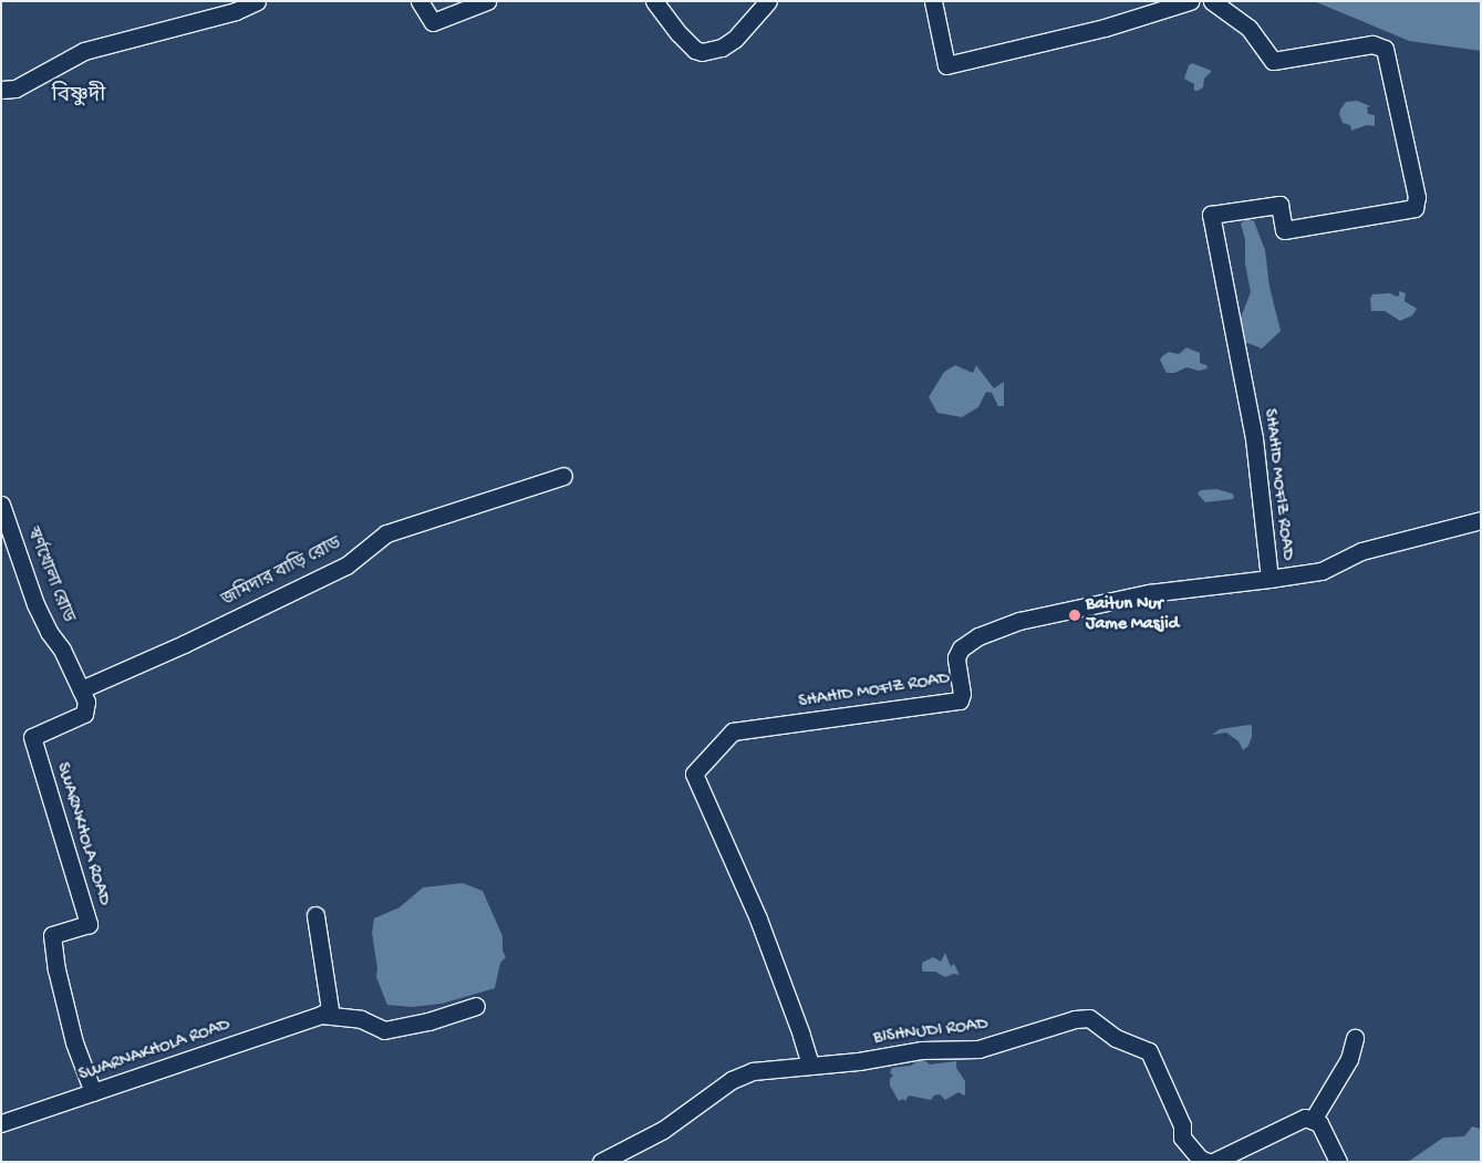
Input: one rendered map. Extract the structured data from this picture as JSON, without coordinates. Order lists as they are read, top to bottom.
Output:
{
  "streets": {
    "street": [
      "SHAHID MOFIZ ROAD",
      "জমিদার বাড়ি রোড",
      "স্বর্ণখোলা রোড",
      "SWARNKHOLA ROAD",
      "BISHNUDI ROAD",
      "SWARNAKHOLA ROAD"
    ]
  },
  "crossings": [
    ["SHAHID MOFIZ ROAD", "BISHNUDI ROAD"],
    ["জমিদার বাড়ি রোড", "স্বর্ণখোলা রোড"],
    ["জমিদার বাড়ি রোড", "SWARNKHOLA ROAD"],
    ["স্বর্ণখোলা রোড", "SWARNKHOLA ROAD"],
    ["SWARNKHOLA ROAD", "SWARNAKHOLA ROAD"]
  ],
  "districts": ["বিষ্ণুদী"],
  "places": ["Baitun Nur Jame Masjid"]
}
